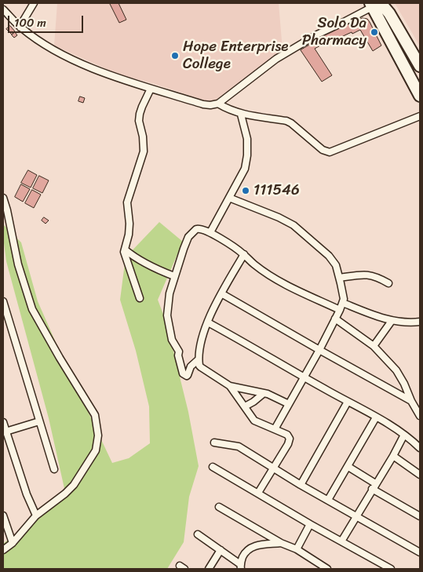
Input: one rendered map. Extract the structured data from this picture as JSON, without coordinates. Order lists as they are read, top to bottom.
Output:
{
  "places": ["Solo Da Pharmacy", "Hope Enterprise College", "111546"],
  "scale_bar": "100 m"
}
